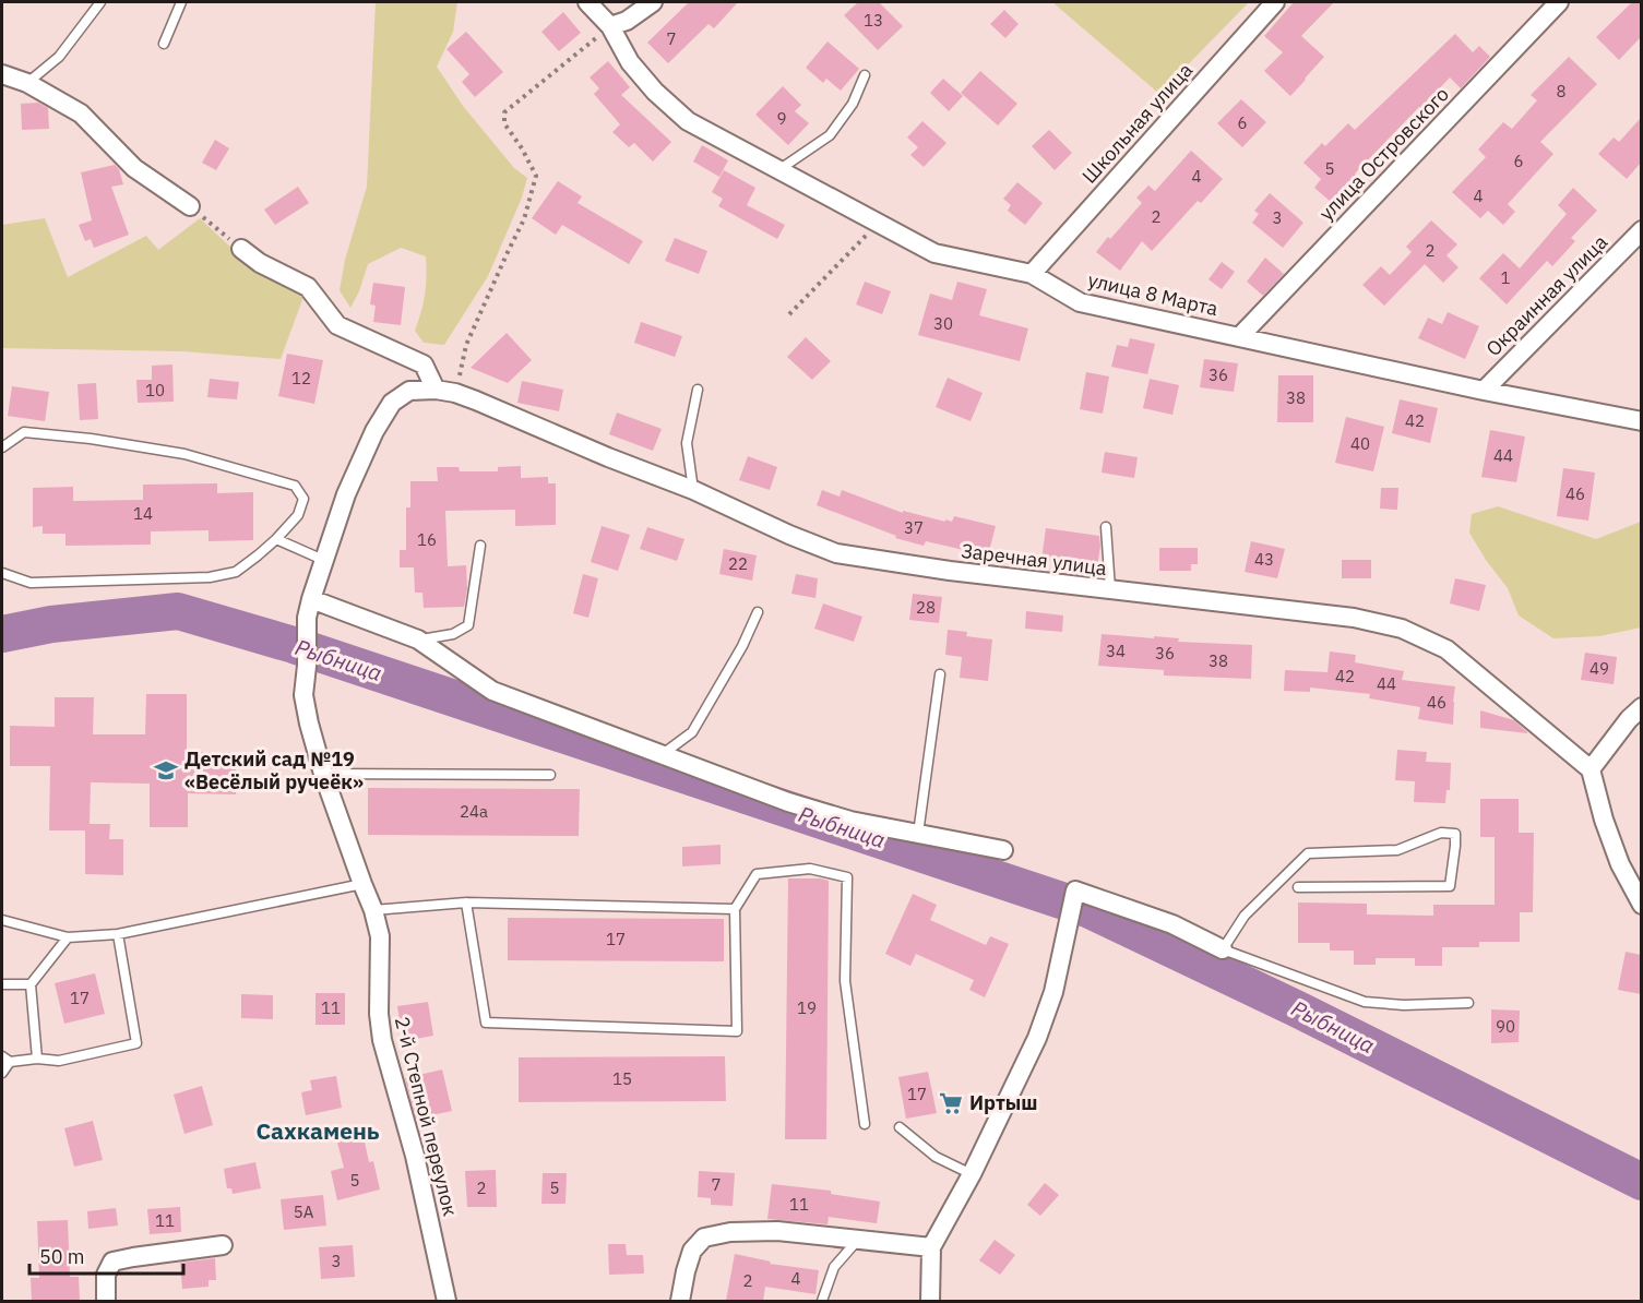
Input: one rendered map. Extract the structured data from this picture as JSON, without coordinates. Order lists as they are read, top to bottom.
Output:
{
  "streets": {
    "street": [
      "Школьная улица",
      "улица Островского",
      "улица 8 Марта",
      "Окраинная улица",
      "Заречная улица",
      "2-й Степной переулок"
    ]
  },
  "crossings": [
    ["Школьная улица", "улица 8 Марта"],
    ["улица Островского", "улица 8 Марта"],
    ["улица 8 Марта", "Окраинная улица"],
    ["Заречная улица", "2-й Степной переулок"]
  ],
  "districts": ["Сахкамень"],
  "water": ["Рыбница"],
  "places": {
    "school or university": ["Детский сад №19 «Весёлый ручеёк»"],
    "supermarket": ["Иртыш"]
  },
  "house_numbers": [
    "13",
    "7",
    "8",
    "9",
    "6",
    "6",
    "5",
    "4",
    "4",
    "2",
    "3",
    "2",
    "1",
    "30",
    "36",
    "12",
    "10",
    "38",
    "42",
    "40",
    "44",
    "46",
    "14",
    "37",
    "16",
    "43",
    "22",
    "28",
    "34",
    "36",
    "38",
    "49",
    "42",
    "44",
    "46",
    "24а",
    "17",
    "17",
    "11",
    "19",
    "90",
    "15",
    "17",
    "5",
    "7",
    "2",
    "5",
    "11",
    "5А",
    "11",
    "3",
    "4",
    "2"
  ],
  "scale_bar": "50 m"
}
